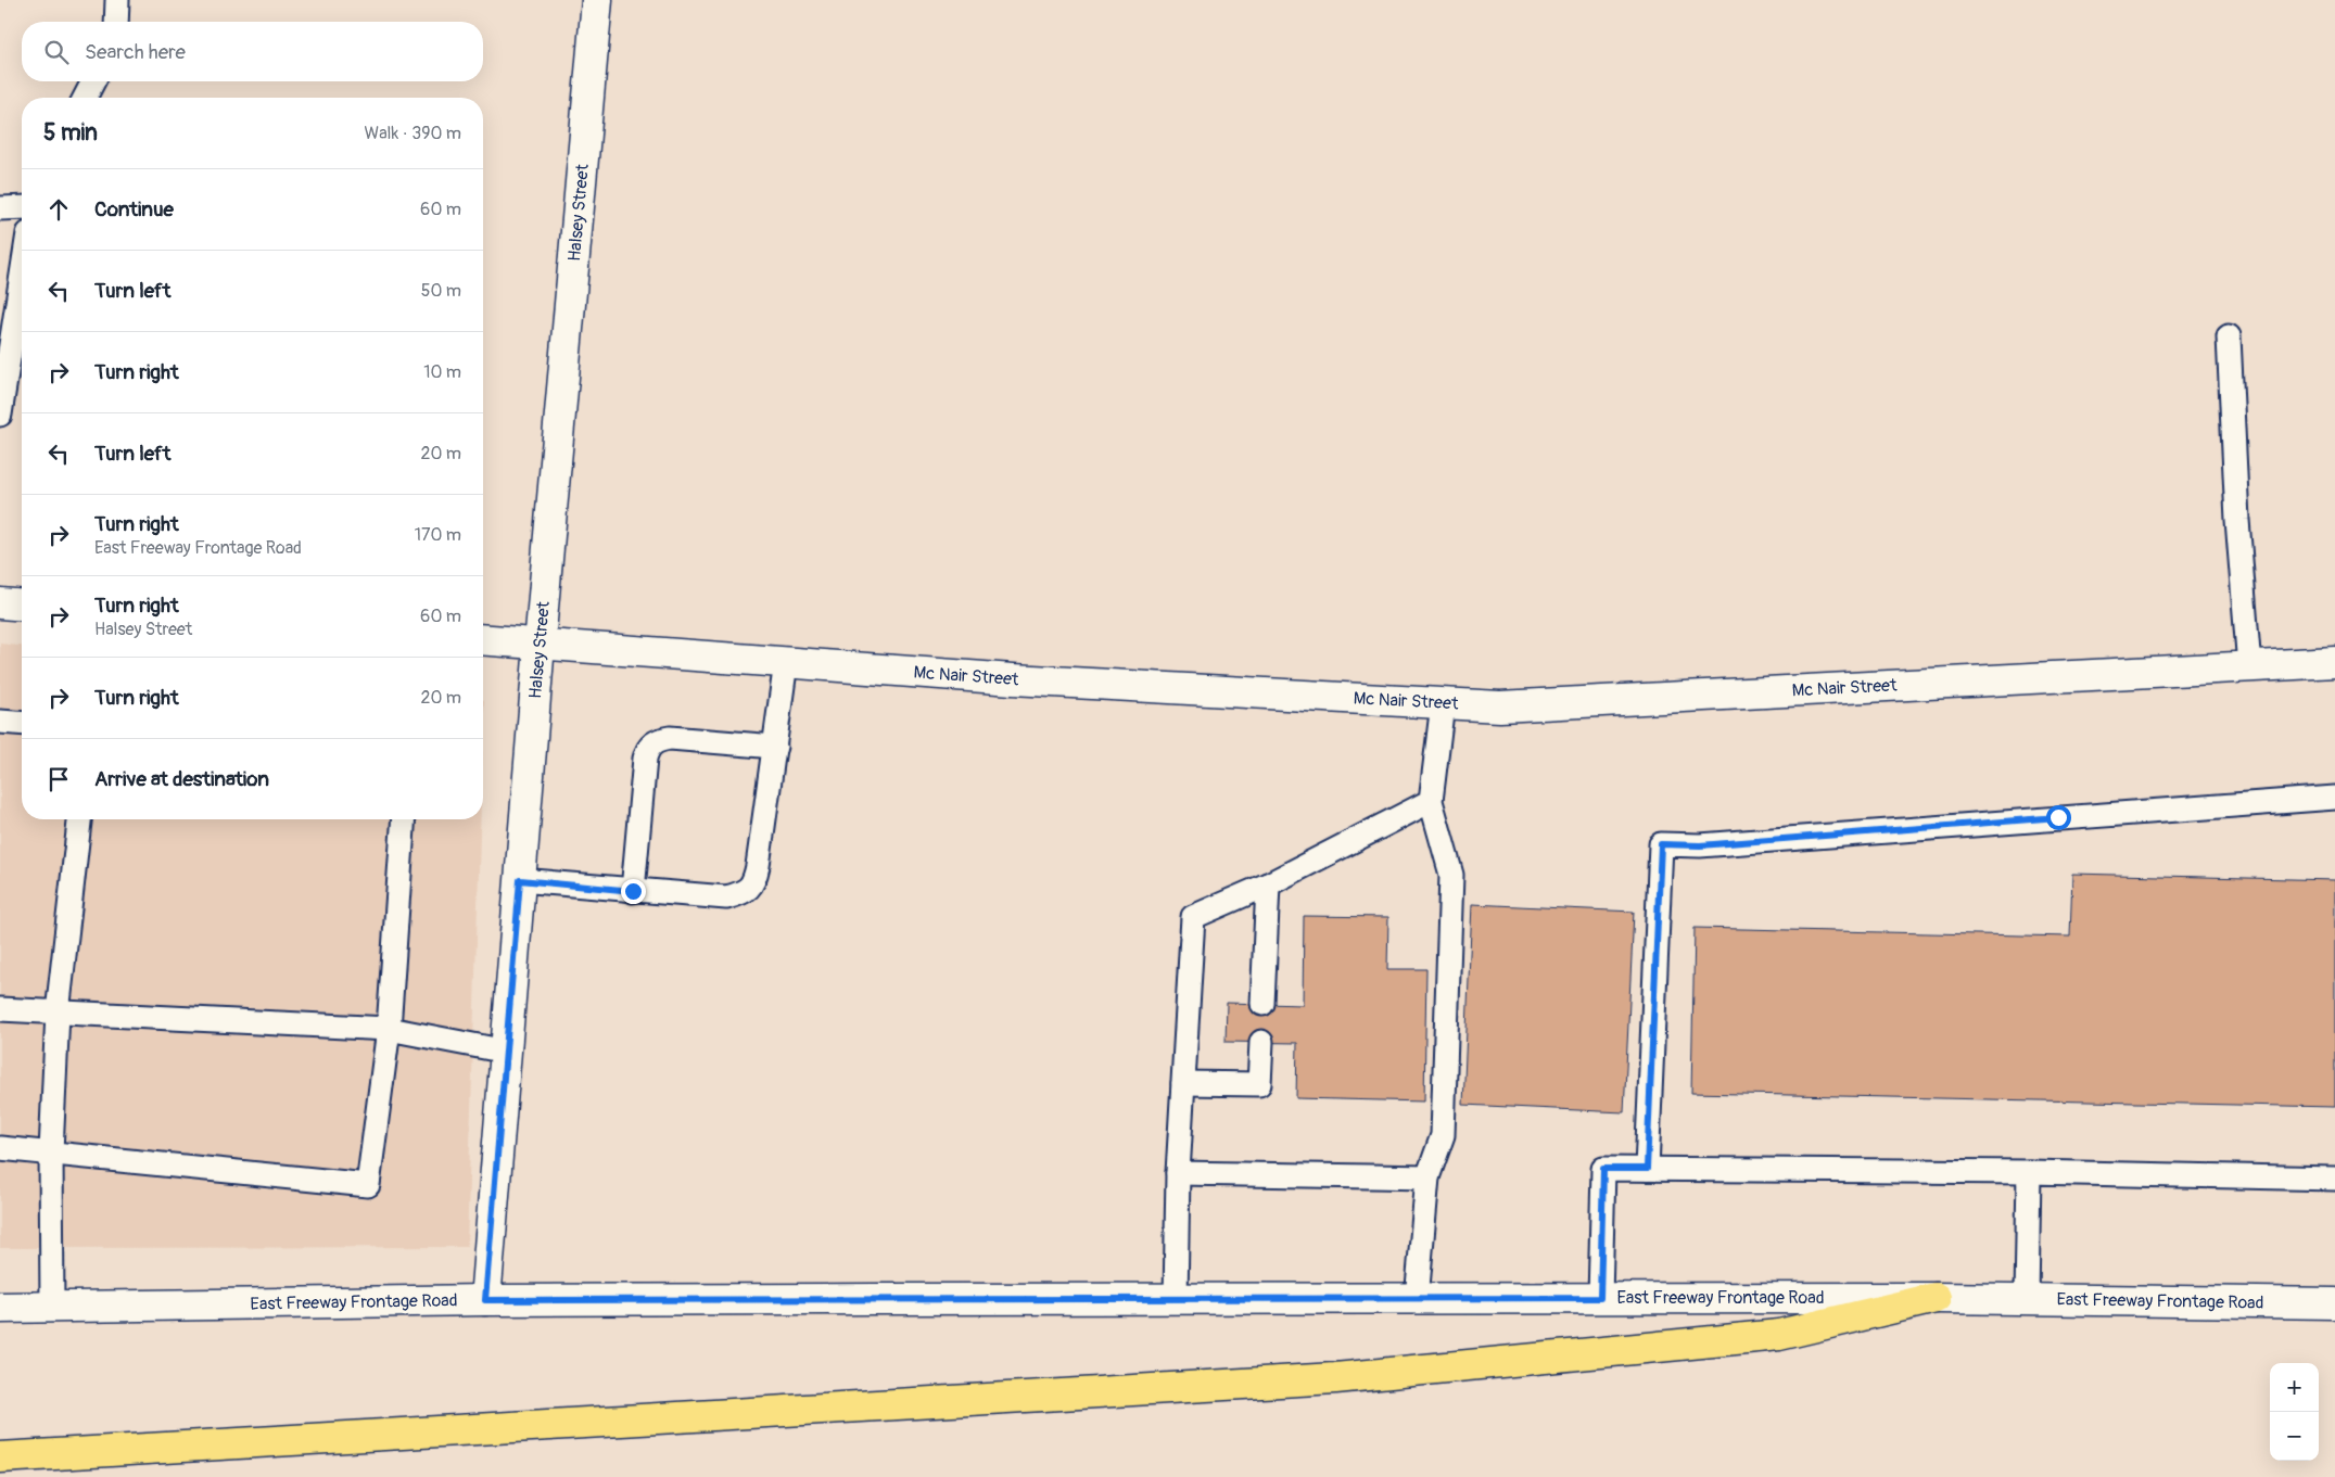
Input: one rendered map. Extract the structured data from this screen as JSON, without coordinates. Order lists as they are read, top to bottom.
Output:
{
  "streets": {
    "street": ["Halsey Street", "Mc Nair Street", "East Freeway Frontage Road"]
  },
  "crossings": [
    ["Halsey Street", "Mc Nair Street"],
    ["Halsey Street", "East Freeway Frontage Road"]
  ],
  "page": {
    "search": "Search here",
    "heading": ["5 min", "Walk · 390 m"],
    "list": [
      ["Continue", "60 m"],
      ["Turn left", "50 m"],
      ["Turn right", "10 m"],
      ["Turn left", "20 m"],
      ["Turn right", "East Freeway Frontage Road", "170 m"],
      ["Turn right", "Halsey Street", "60 m"],
      ["Turn right", "20 m"],
      "Arrive at destination"
    ],
    "map_buttons": ["+", "−"]
  }
}
